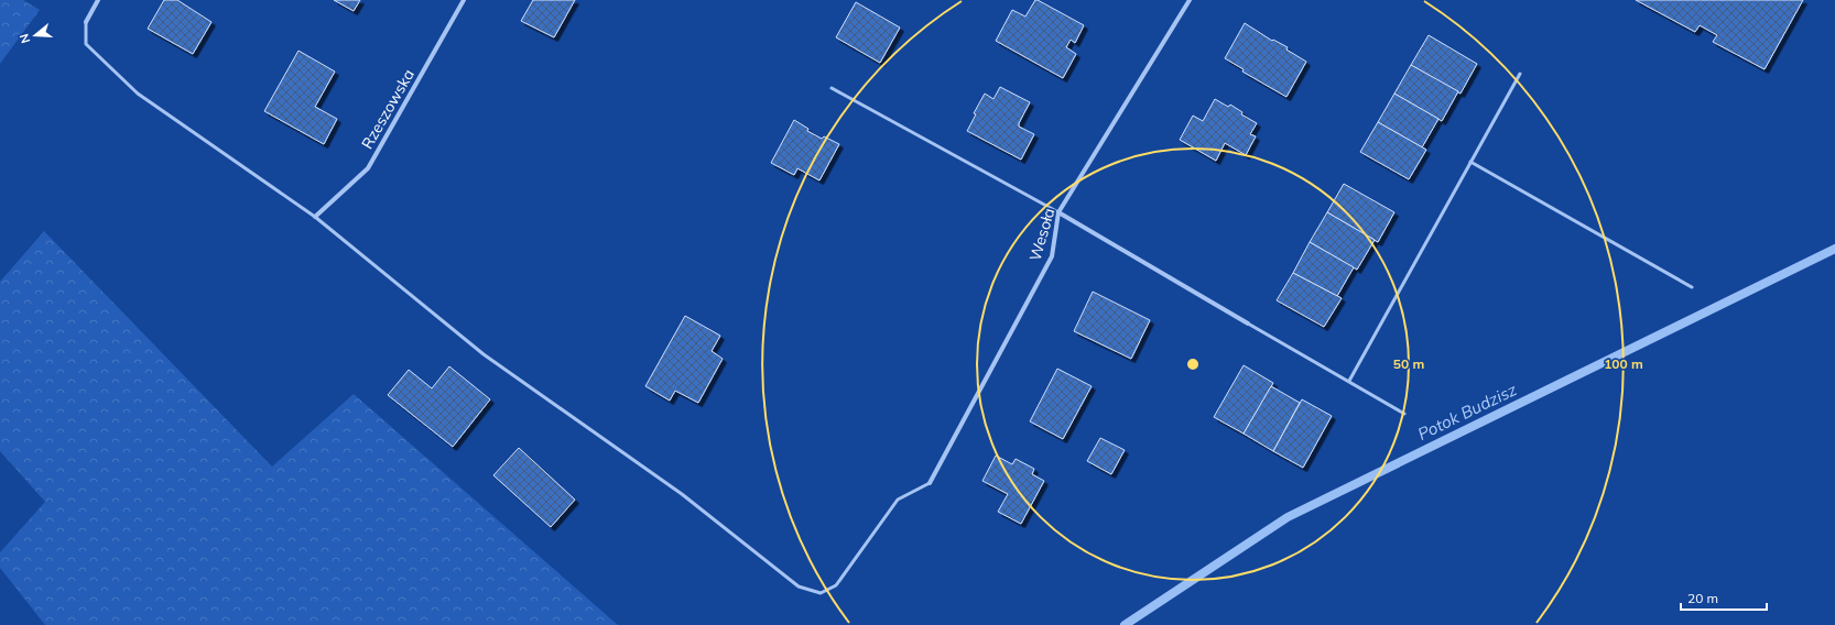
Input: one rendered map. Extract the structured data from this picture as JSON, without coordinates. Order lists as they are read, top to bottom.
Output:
{
  "streets": {
    "street": ["Rzeszowska", "Wesoła"]
  },
  "water": ["Potok Budzisz"],
  "scale_bar": "20 m",
  "north": "left",
  "rings": ["50 m", "100 m"]
}
